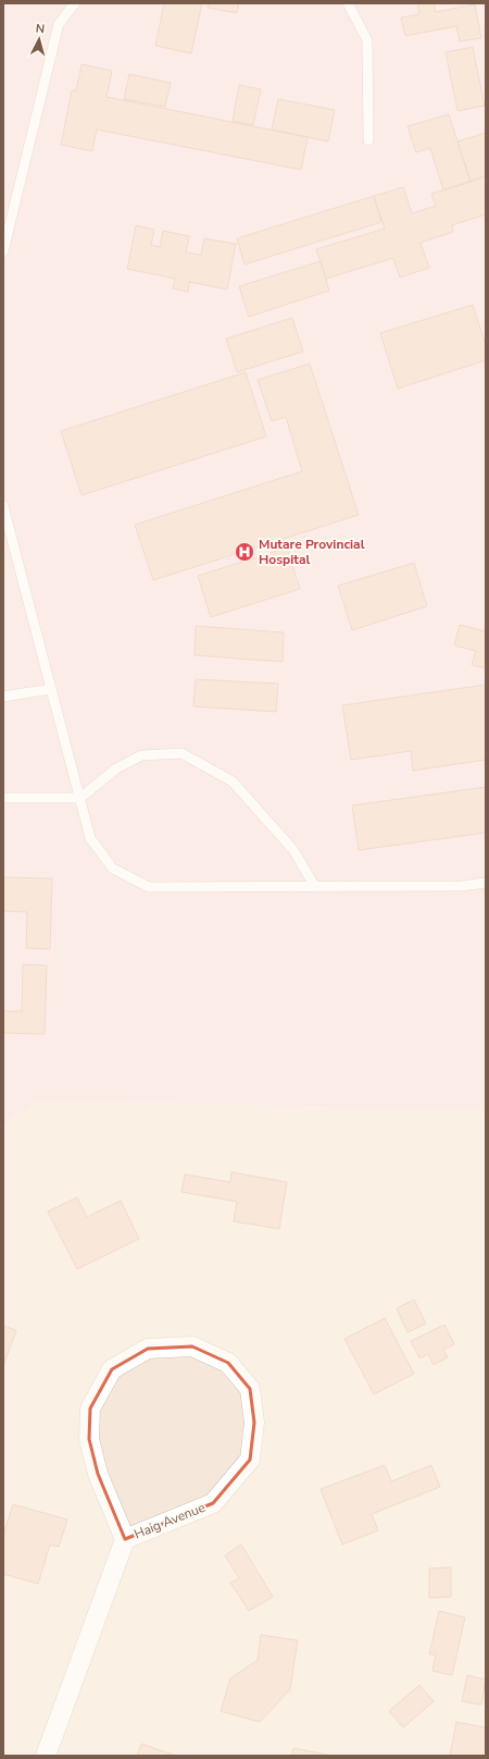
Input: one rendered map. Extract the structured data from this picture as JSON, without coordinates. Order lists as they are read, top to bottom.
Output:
{
  "streets": {
    "street": ["Haig Avenue"]
  },
  "places": {
    "hospital": ["Mutare Provincial Hospital"]
  },
  "north": "top"
}
